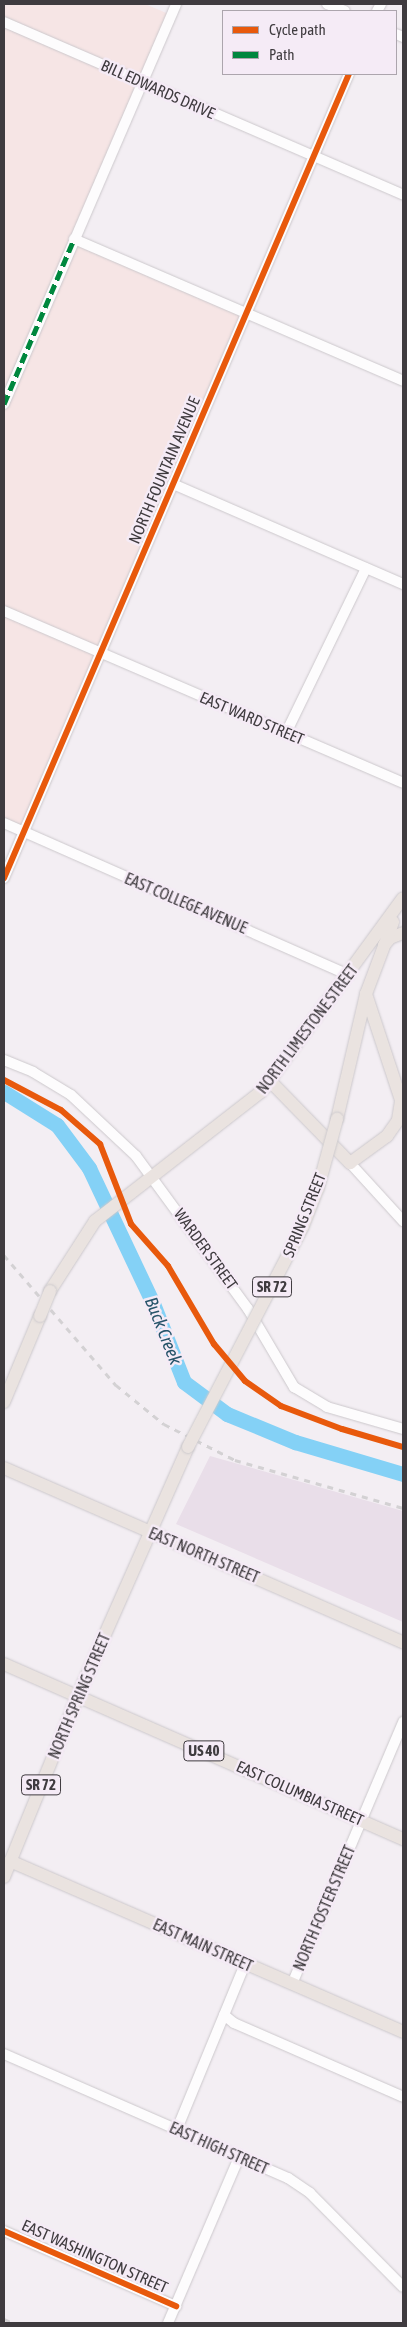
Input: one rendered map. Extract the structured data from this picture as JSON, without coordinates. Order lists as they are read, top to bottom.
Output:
{
  "streets": {
    "main road": [
      "NORTH LIMESTONE STREET",
      "SPRING STREET",
      "SR 72",
      "EAST NORTH STREET",
      "NORTH SPRING STREET",
      "US 40",
      "EAST COLUMBIA STREET",
      "EAST MAIN STREET"
    ],
    "street": [
      "BILL EDWARDS DRIVE",
      "NORTH FOUNTAIN AVENUE",
      "EAST WARD STREET",
      "EAST COLLEGE AVENUE",
      "WARDER STREET",
      "NORTH FOSTER STREET",
      "EAST HIGH STREET",
      "EAST WASHINGTON STREET"
    ]
  },
  "crossings": [
    ["BILL EDWARDS DRIVE", "NORTH FOUNTAIN AVENUE"],
    ["NORTH FOUNTAIN AVENUE", "EAST WARD STREET"],
    ["NORTH FOUNTAIN AVENUE", "EAST COLLEGE AVENUE"],
    ["EAST COLLEGE AVENUE", "NORTH LIMESTONE STREET"],
    ["NORTH LIMESTONE STREET", "SPRING STREET"],
    ["NORTH LIMESTONE STREET", "WARDER STREET"],
    ["SPRING STREET", "EAST NORTH STREET"],
    ["SPRING STREET", "NORTH SPRING STREET"],
    ["SR 72", "NORTH SPRING STREET"],
    ["SR 72", "EAST MAIN STREET"],
    ["EAST NORTH STREET", "NORTH SPRING STREET"],
    ["NORTH SPRING STREET", "EAST MAIN STREET"],
    ["EAST COLUMBIA STREET", "NORTH FOSTER STREET"],
    ["NORTH FOSTER STREET", "EAST MAIN STREET"]
  ],
  "water": ["Buck Creek"],
  "legend": ["Cycle path", "Path"]
}
